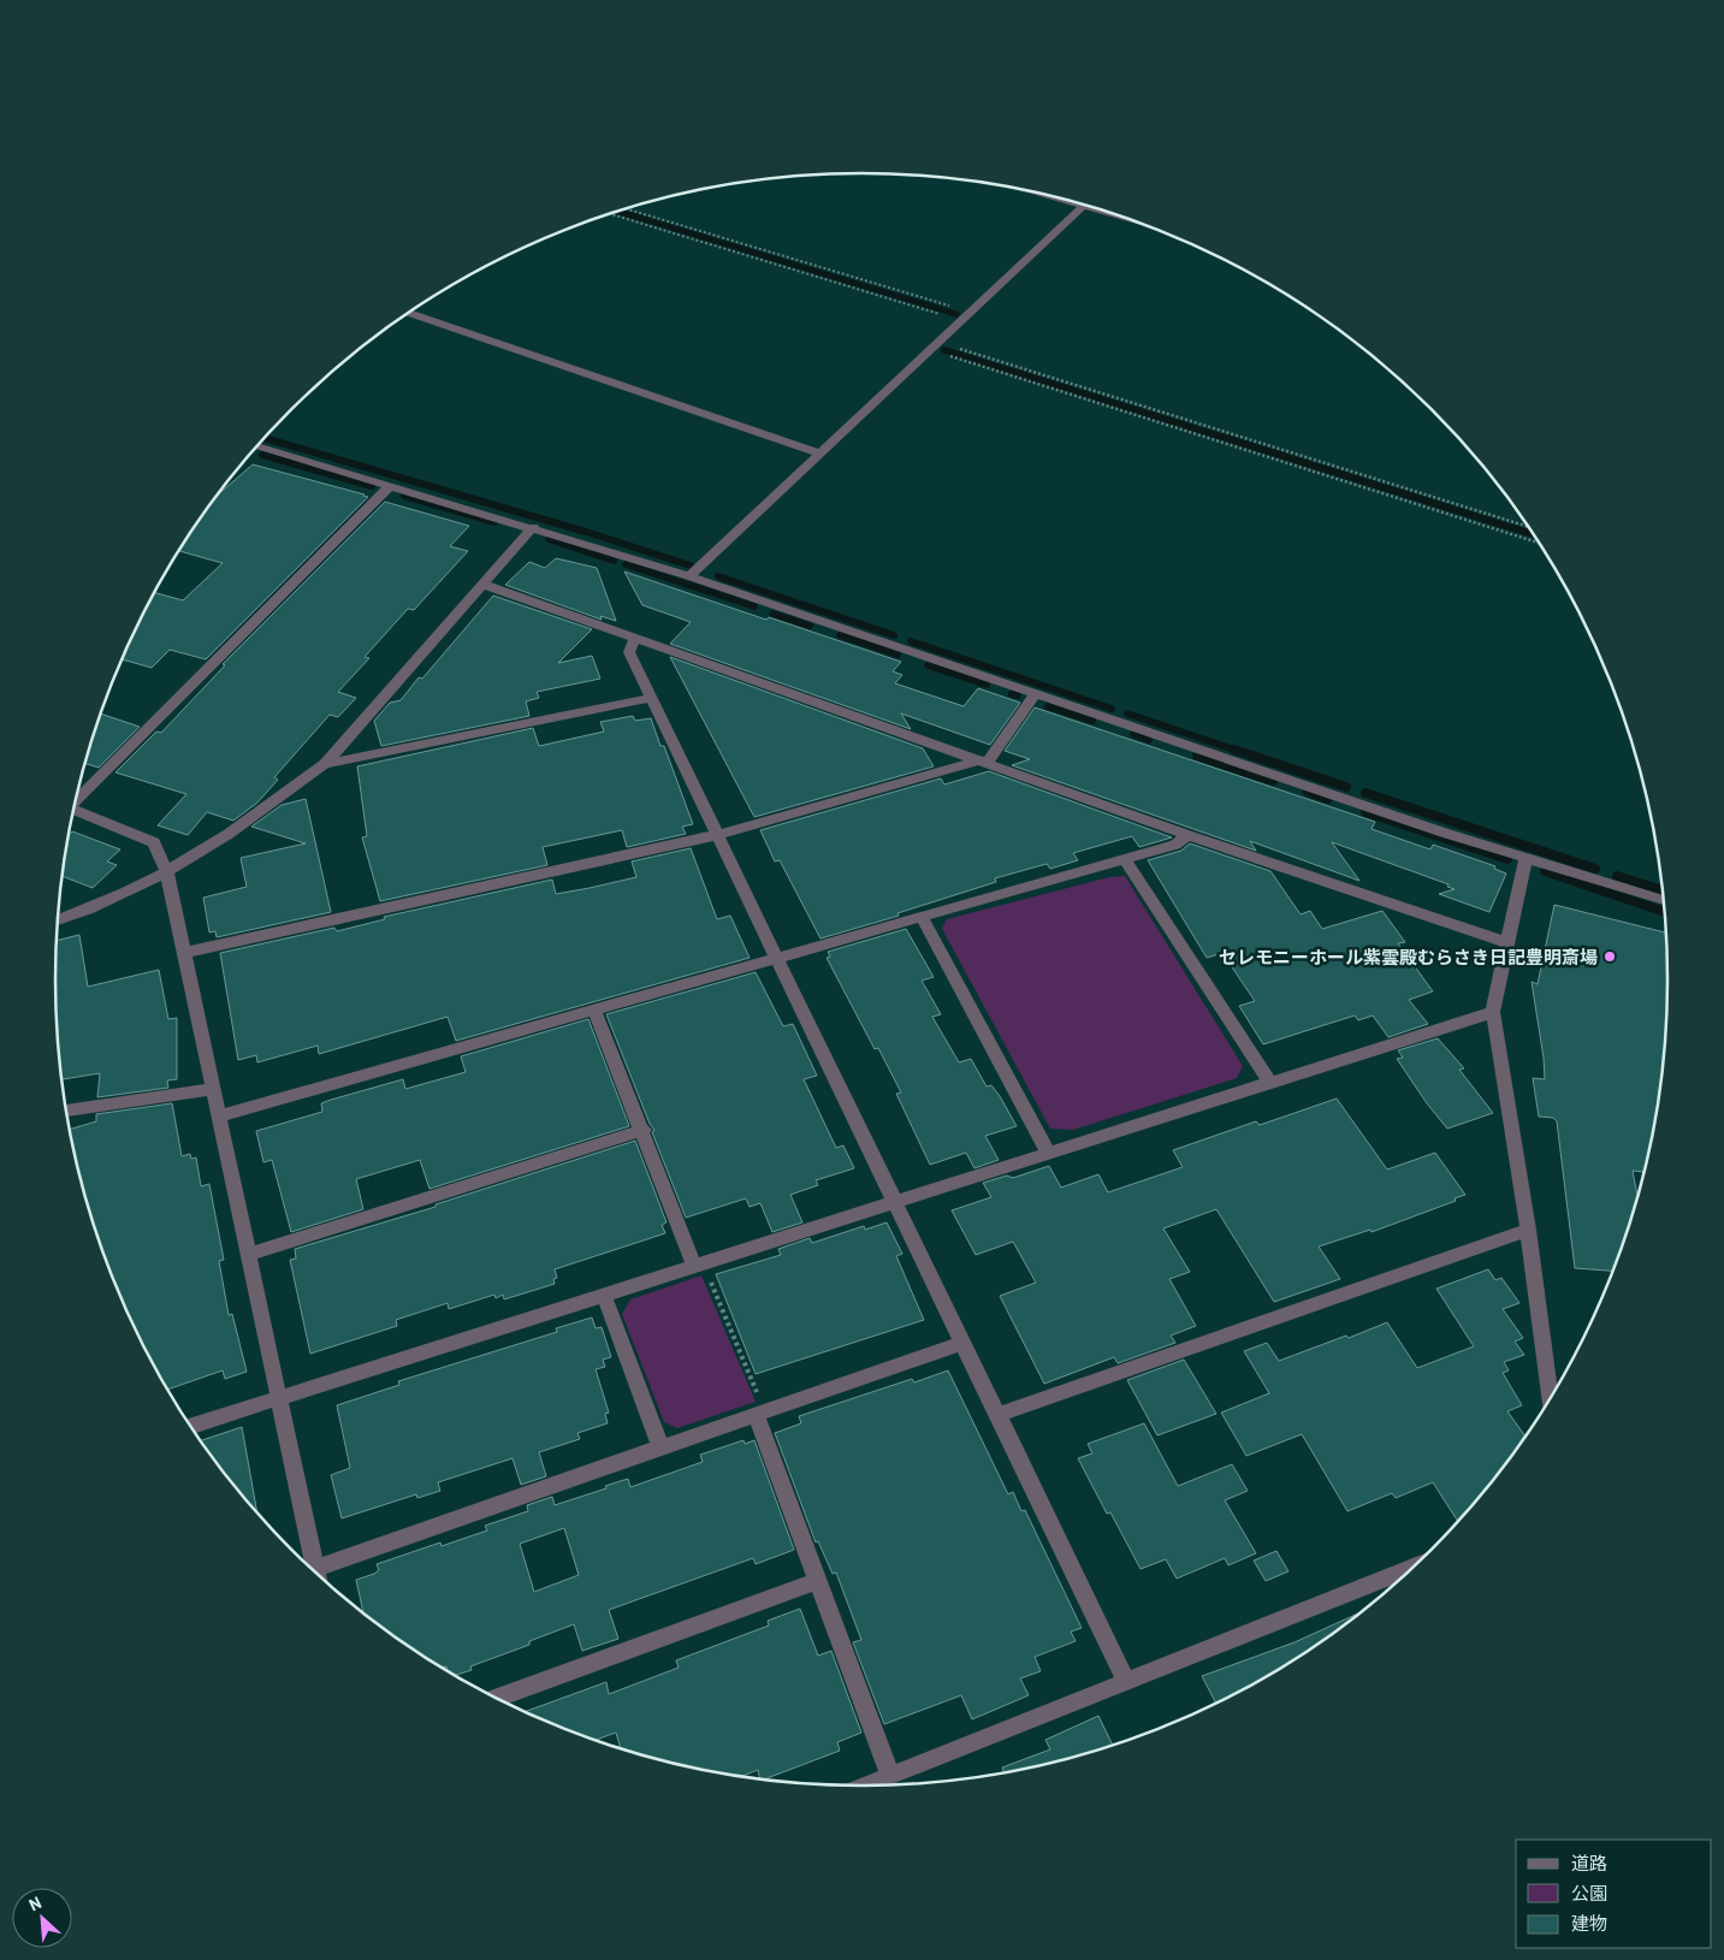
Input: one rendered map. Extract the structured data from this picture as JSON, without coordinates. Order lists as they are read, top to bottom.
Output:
{
  "places": ["セレモニーホール紫雲殿むらさき日記豊明斎場"],
  "legend": ["道路", "公園", "建物"],
  "north": "top left"
}
